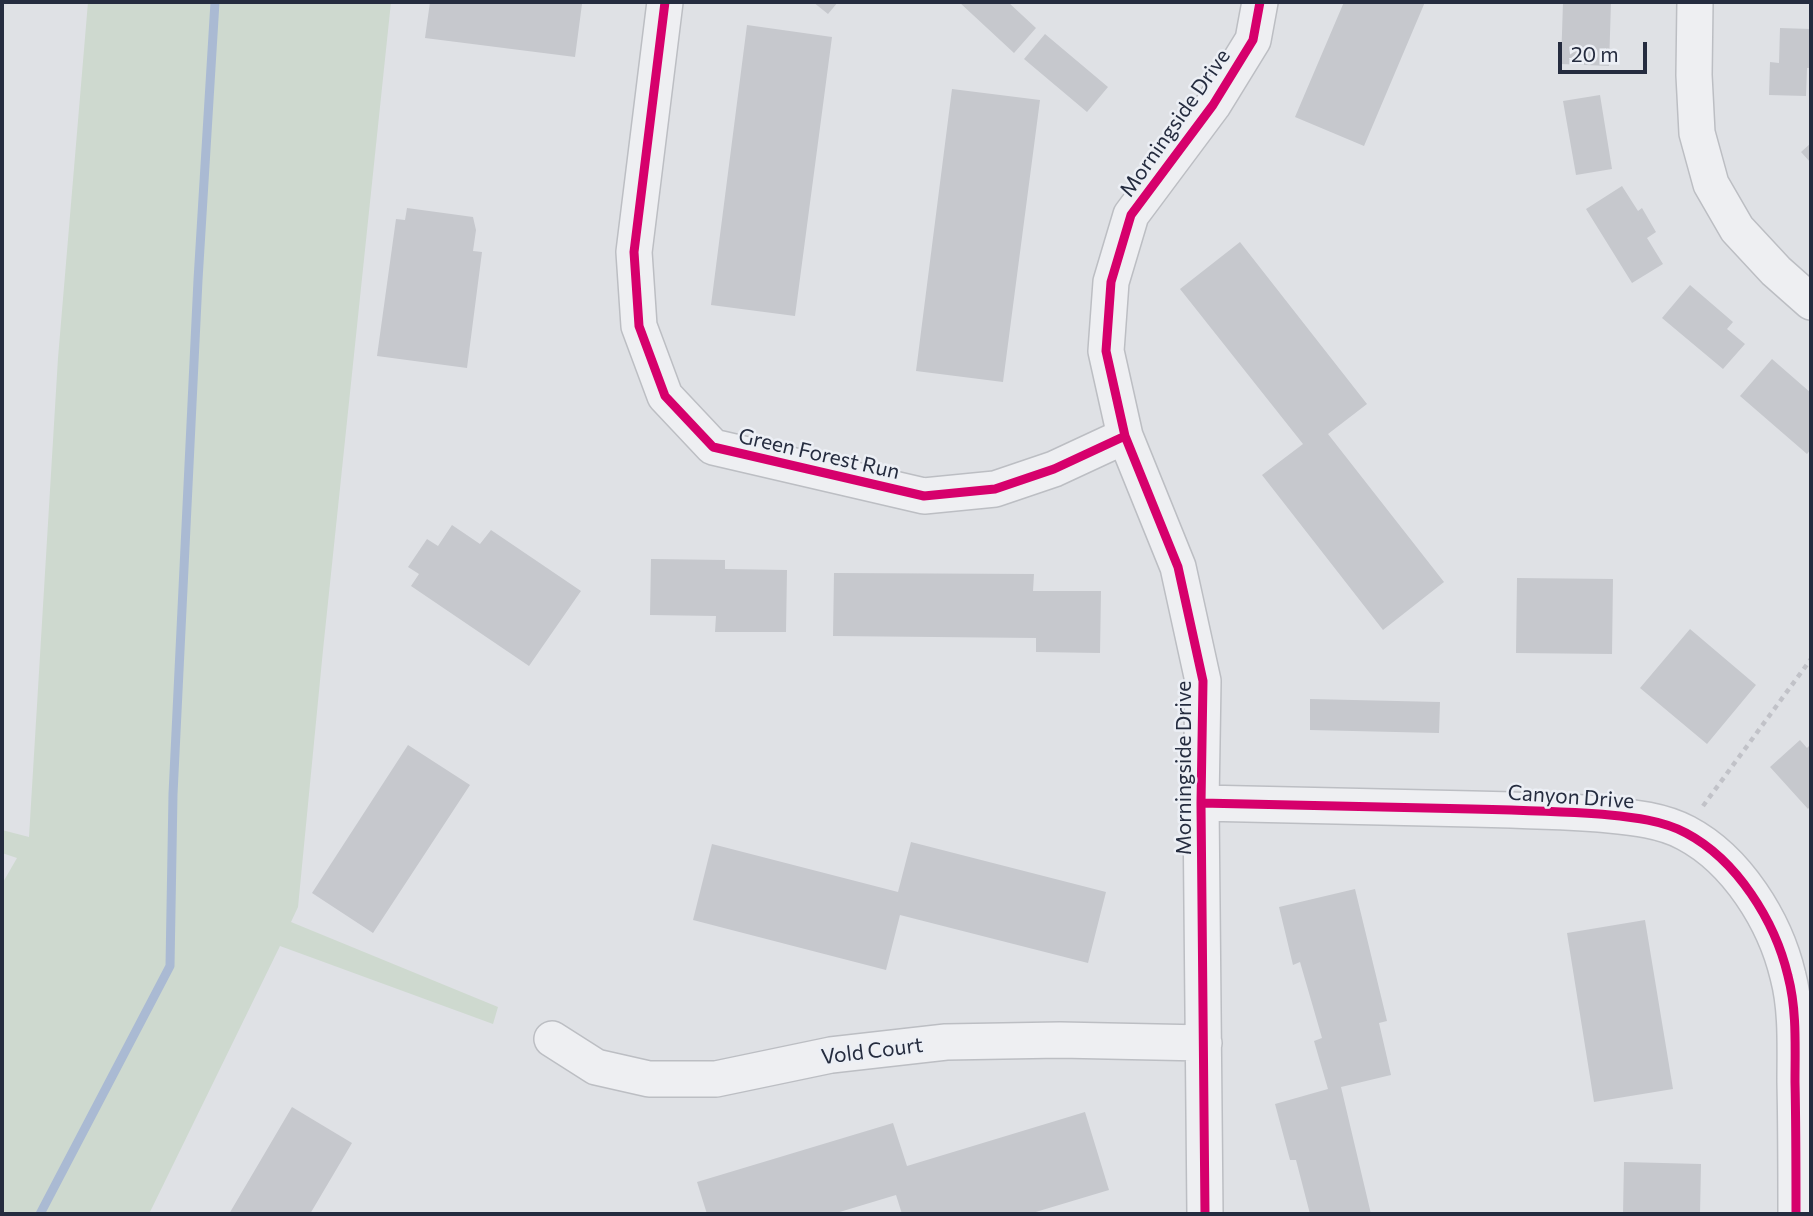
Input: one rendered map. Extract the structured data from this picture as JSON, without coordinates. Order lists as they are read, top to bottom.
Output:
{
  "streets": {
    "street": [
      "Morningside Drive",
      "Green Forest Run",
      "Canyon Drive",
      "Vold Court"
    ]
  },
  "crossings": [
    ["Morningside Drive", "Green Forest Run"],
    ["Morningside Drive", "Canyon Drive"],
    ["Morningside Drive", "Vold Court"]
  ],
  "scale_bar": "20 m"
}
